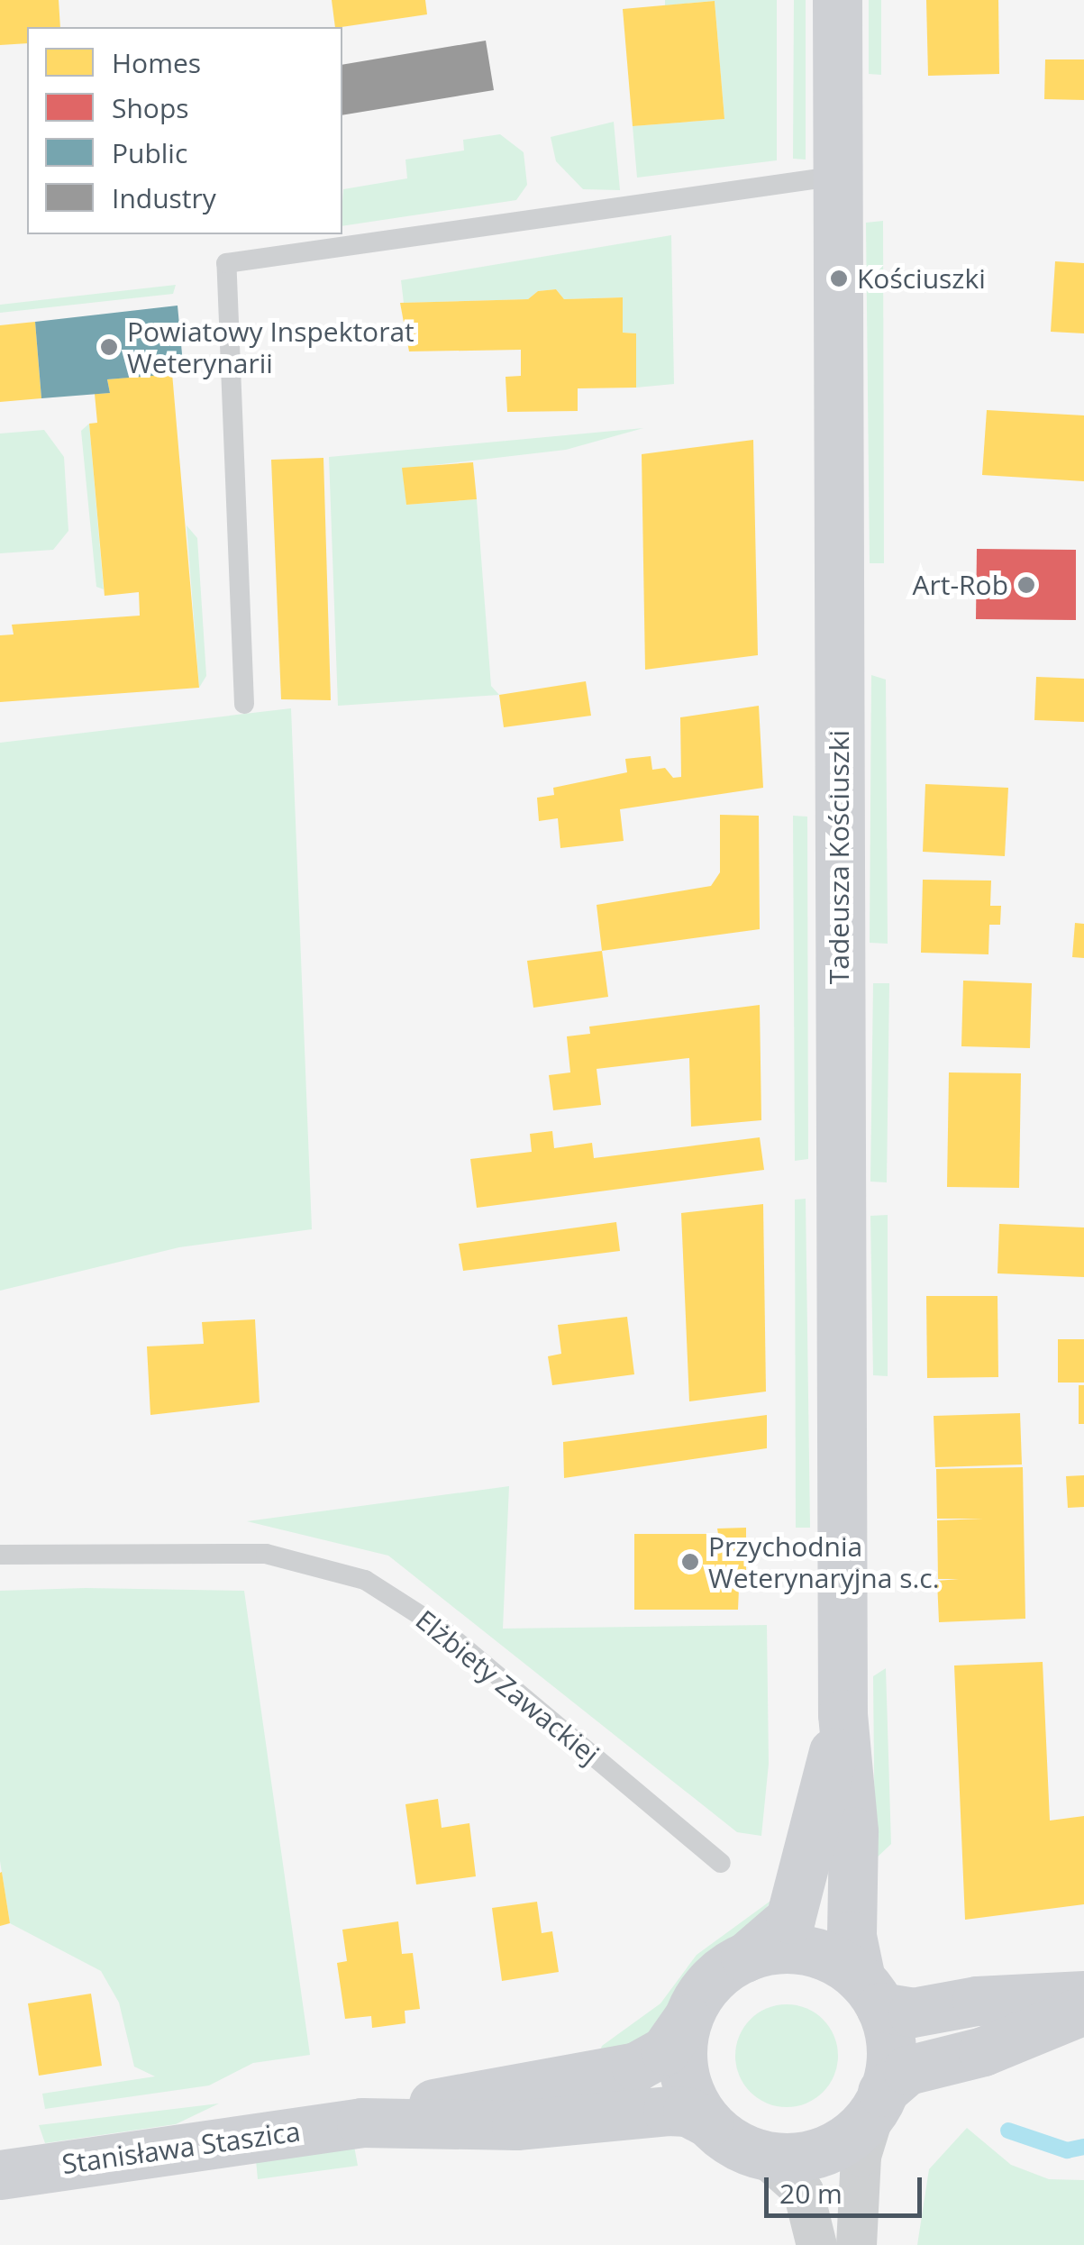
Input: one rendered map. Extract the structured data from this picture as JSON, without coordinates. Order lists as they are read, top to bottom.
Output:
{
  "streets": {
    "street": ["Tadeusza Kościuszki", "Stanisława Staszica"],
    "lane": ["Elżbiety Zawackiej"]
  },
  "crossings": [
    ["Tadeusza Kościuszki", "Stanisława Staszica"]
  ],
  "places": [
    "Kościuszki",
    "Powiatowy Inspektorat Weterynarii",
    "Art-Rob",
    "Przychodnia Weterynaryjna s.c."
  ],
  "legend": [
    "Homes",
    "Shops",
    "Public",
    "Industry"
  ],
  "scale_bar": "20 m"
}
